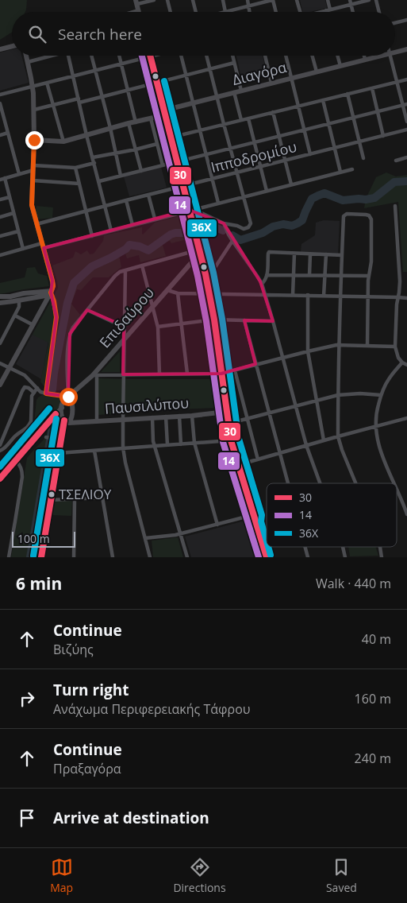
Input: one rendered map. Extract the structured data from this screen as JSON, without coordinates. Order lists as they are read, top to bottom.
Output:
{
  "streets": {
    "street": [
      "Διαγόρα",
      "Ιπποδρομίου",
      "Επιδαύρου",
      "Παυσιλύπου"
    ]
  },
  "places": ["ΤΣΕΛΙΟΥ"],
  "lines": ["transit line 30", "transit line 14", "transit line 36Χ"],
  "legend": ["30", "14", "36Χ"],
  "scale_bar": "100 m",
  "page": {
    "search": "Search here",
    "scale": "100 m",
    "heading": ["6 min", "Walk · 440 m"],
    "list": [
      ["Continue", "Βιζύης", "40 m"],
      ["Turn right", "Ανάχωμα Περιφερειακής Τάφρου", "160 m"],
      ["Continue", "Πραξαγόρα", "240 m"],
      "Arrive at destination"
    ],
    "nav": ["Map", "Directions", "Saved"]
  }
}
